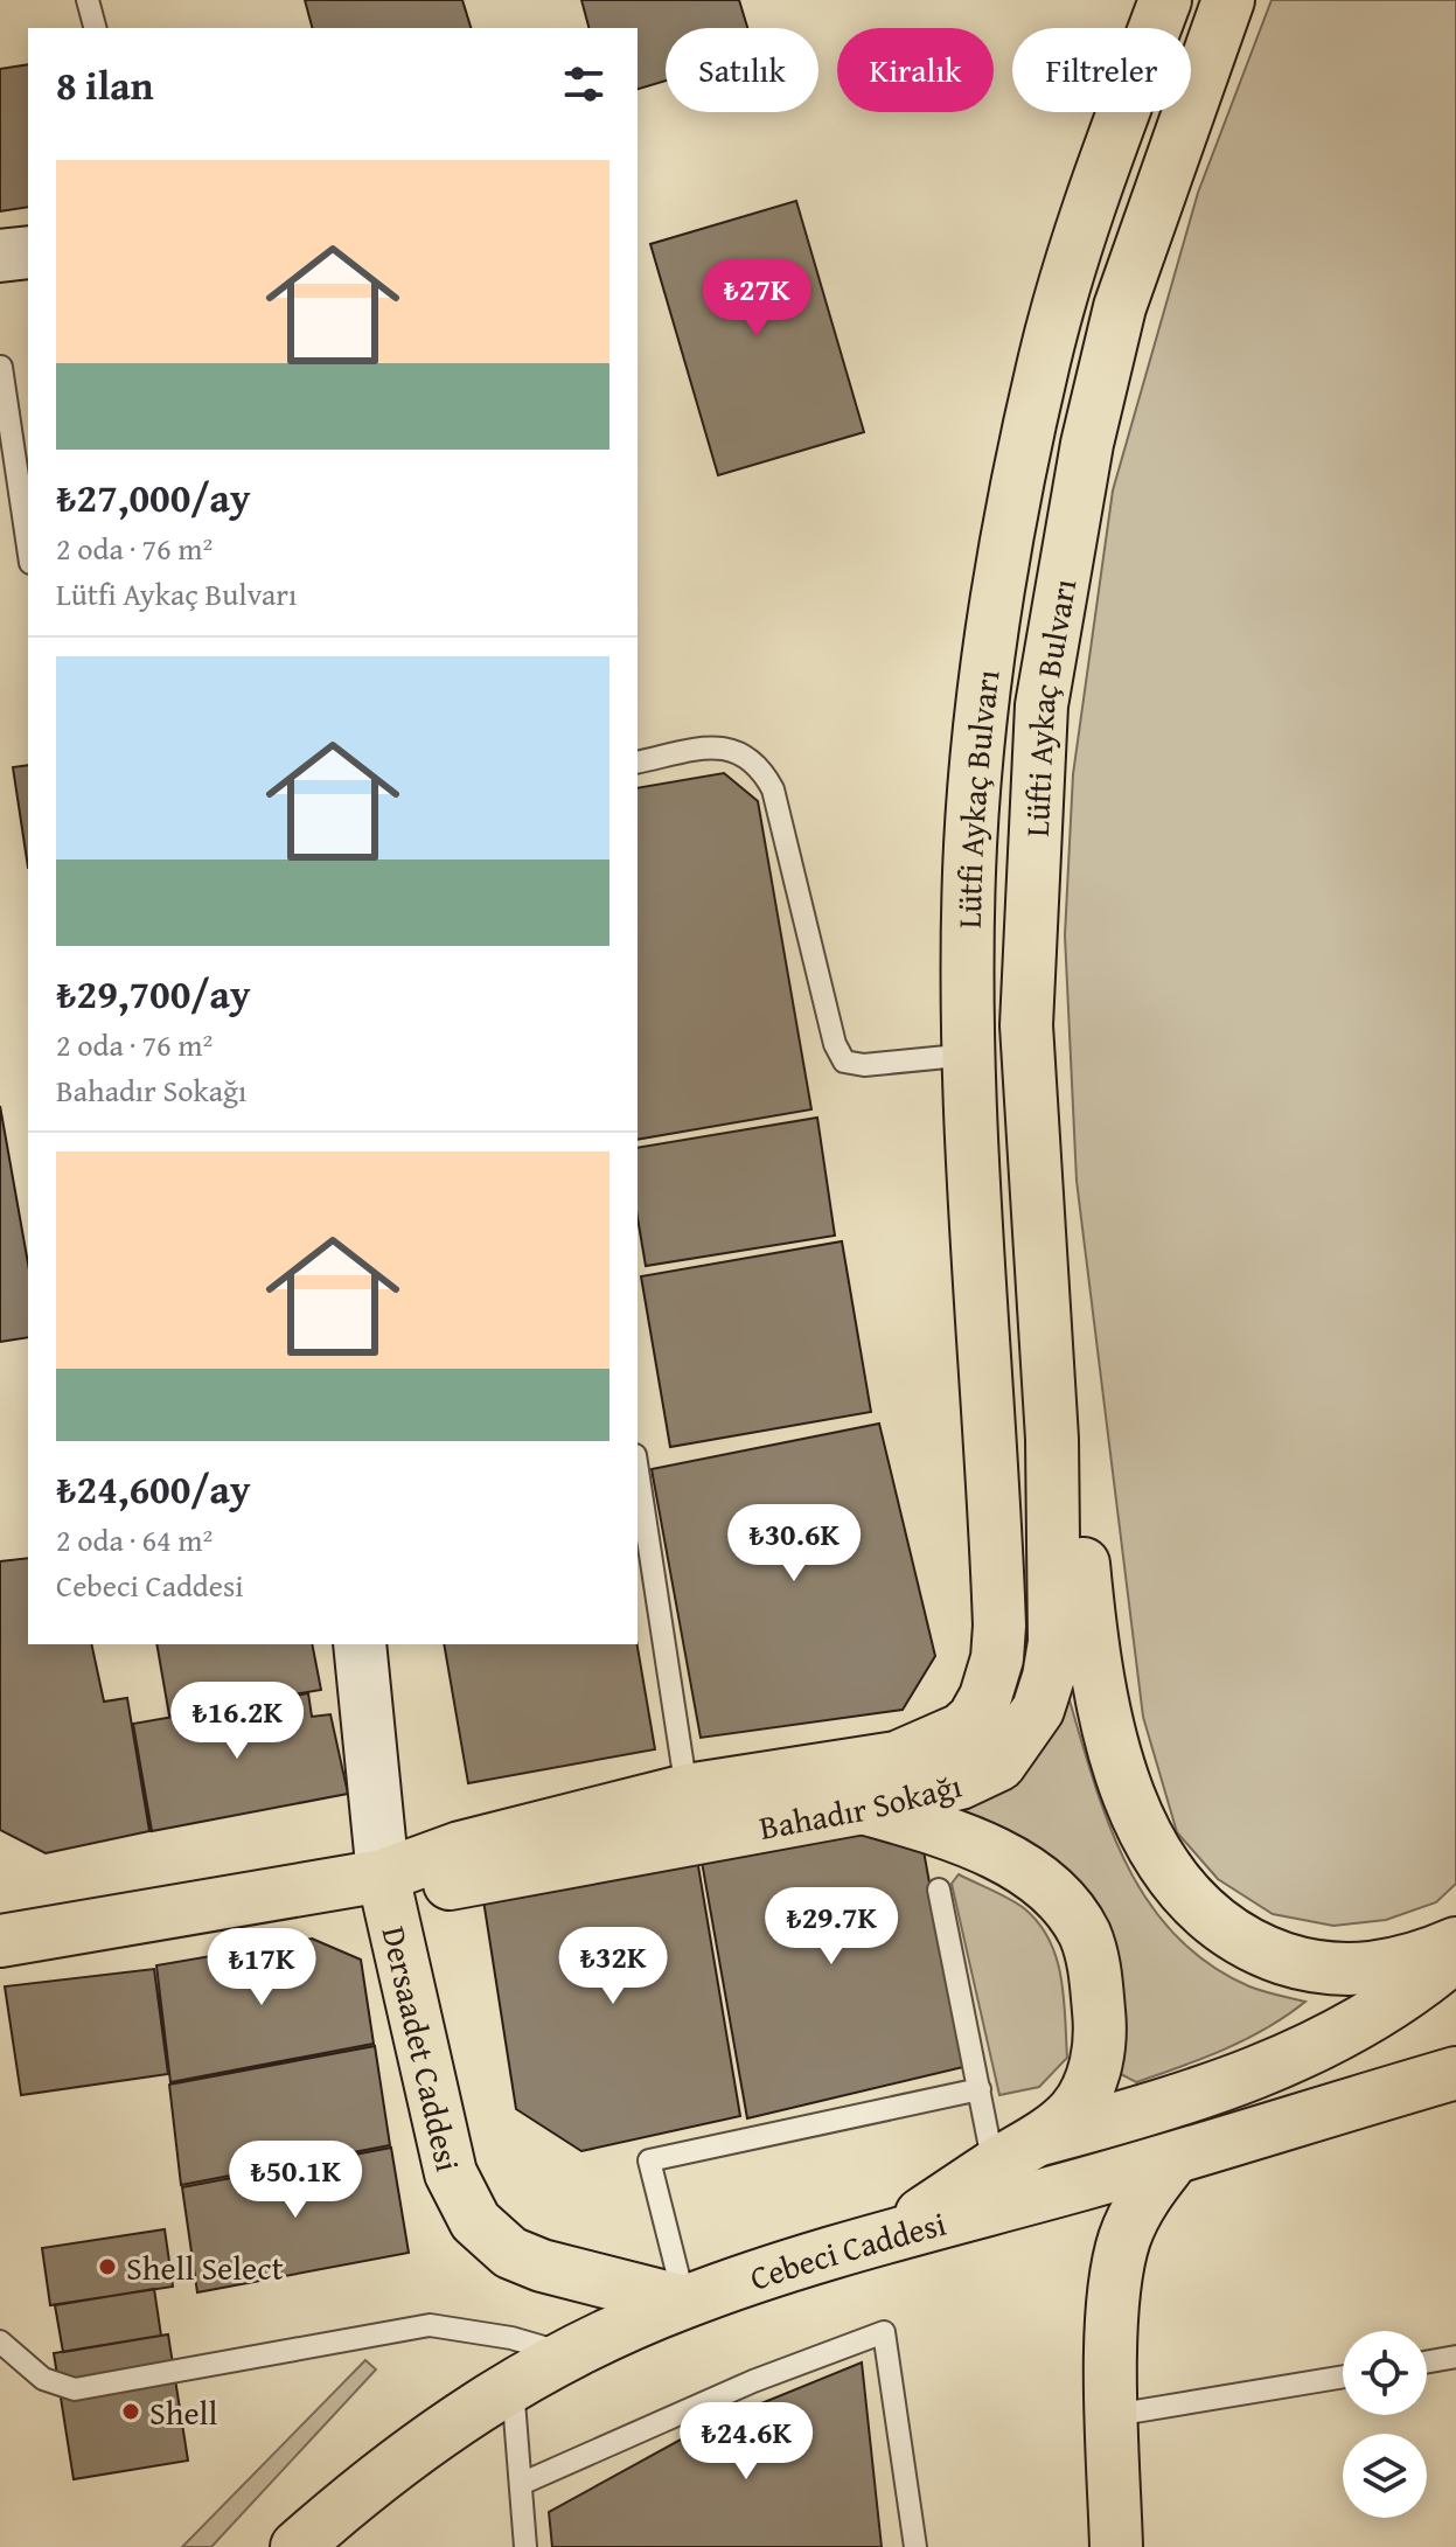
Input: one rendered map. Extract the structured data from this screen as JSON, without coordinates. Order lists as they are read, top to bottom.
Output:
{
  "streets": {
    "main road": [
      "Lüfti Aykaç Bulvarı",
      "Lütfi Aykaç Bulvarı",
      "Bahadır Sokağı",
      "Dersaadet Caddesi",
      "Cebeci Caddesi"
    ]
  },
  "crossings": [
    ["Lüfti Aykaç Bulvarı", "Bahadır Sokağı"],
    ["Lütfi Aykaç Bulvarı", "Bahadır Sokağı"],
    ["Bahadır Sokağı", "Dersaadet Caddesi"],
    ["Dersaadet Caddesi", "Cebeci Caddesi"]
  ],
  "places": ["Shell Select", "Shell"],
  "page": {
    "chip": ["Satılık", "Kiralık", "Filtreler"],
    "heading": "8 ilan",
    "list": [
      {
        "name": "₺27,000/ay",
        "note": "2 oda · 76 m² · Lütfi Aykaç Bulvarı"
      },
      {
        "name": "₺29,700/ay",
        "note": "2 oda · 76 m² · Bahadır Sokağı"
      },
      {
        "name": "₺24,600/ay",
        "note": "2 oda · 64 m² · Cebeci Caddesi"
      }
    ],
    "price": [
      "₺27K",
      "₺30.6K",
      "₺16.2K",
      "₺29.7K",
      "₺32K",
      "₺17K",
      "₺50.1K",
      "₺24.6K"
    ]
  }
}
